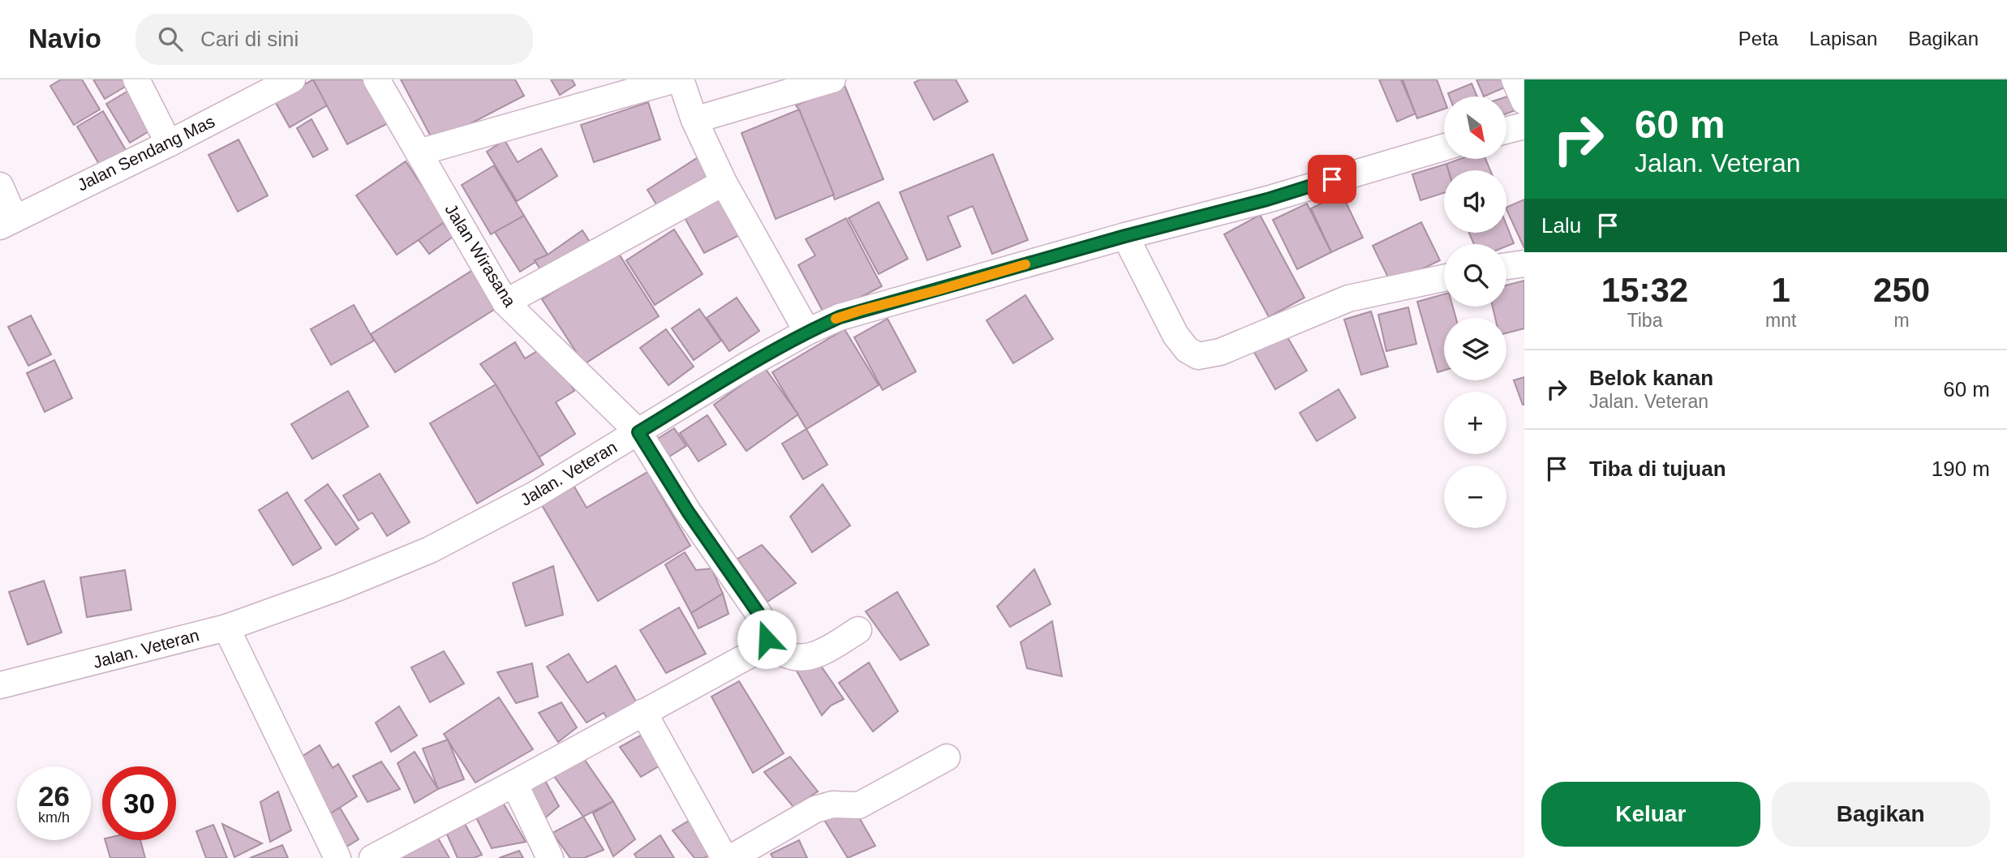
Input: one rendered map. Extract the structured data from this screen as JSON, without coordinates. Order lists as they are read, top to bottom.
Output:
{
  "streets": {
    "street": ["Jalan Sendang Mas", "Jalan Wirasana", "Jalan. Veteran"]
  },
  "crossings": [
    ["Jalan Wirasana", "Jalan. Veteran"]
  ],
  "north": "bottom right",
  "page": {
    "header": "Navio",
    "search": "Cari di sini",
    "nav": ["Peta", "Lapisan", "Bagikan"],
    "turn": ["60 m", "Jalan. Veteran"],
    "map_buttons": ["+", "−"],
    "then": "Lalu",
    "eta": [
      "15:32",
      "Tiba",
      "1",
      "mnt",
      "250",
      "m"
    ],
    "list": [
      {
        "name": "Belok kanan",
        "note": "Jalan. Veteran",
        "value": "60 m"
      },
      {
        "name": "Tiba di tujuan",
        "value": "190 m"
      }
    ],
    "speed": "26 km/h",
    "limit": "30",
    "buttons": ["Keluar", "Bagikan"]
  }
}
